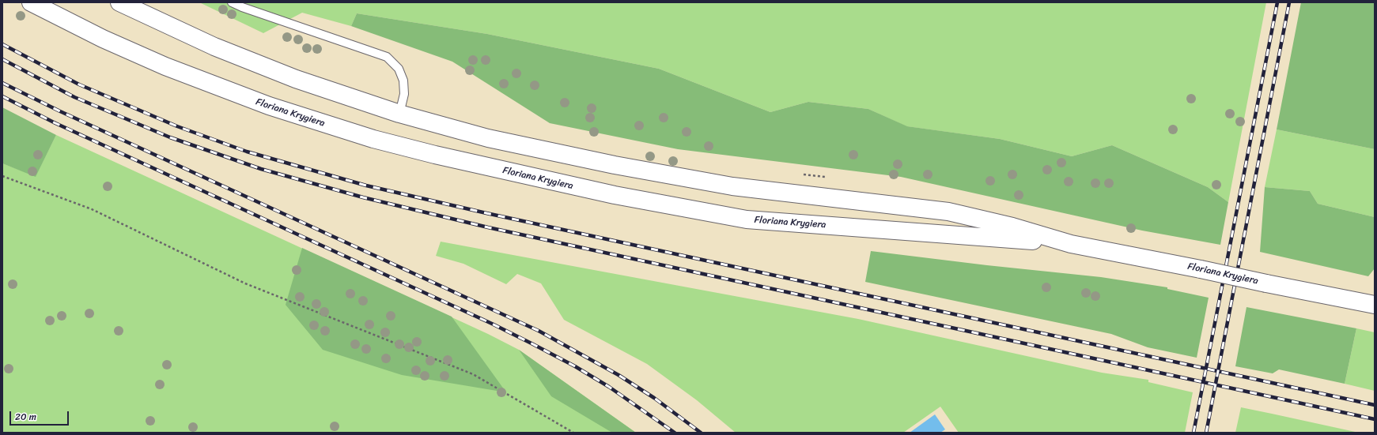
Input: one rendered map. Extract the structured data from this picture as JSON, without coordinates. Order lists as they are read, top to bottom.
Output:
{
  "streets": {
    "main road": ["Floriana Krygiera"]
  },
  "scale_bar": "20 m"
}
